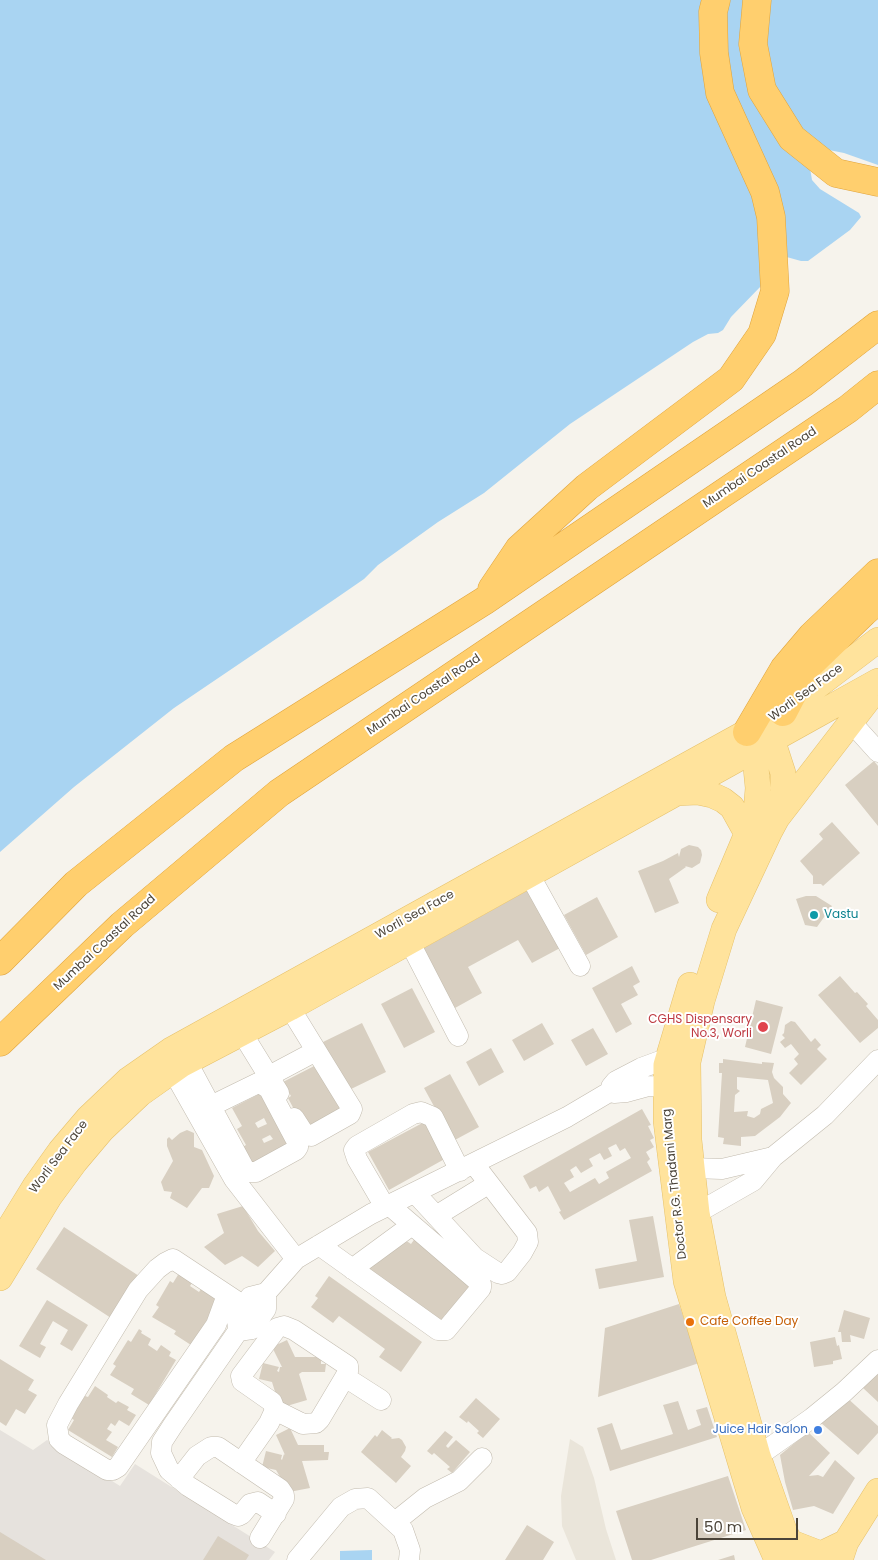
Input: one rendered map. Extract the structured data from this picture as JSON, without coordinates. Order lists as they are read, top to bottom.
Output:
{
  "streets": {
    "highway": ["Mumbai Coastal Road"],
    "main road": ["Worli Sea Face", "Doctor R.G. Thadani Marg"]
  },
  "crossings": [
    ["Worli Sea Face", "Doctor R.G. Thadani Marg"]
  ],
  "places": [
    "Vastu",
    "CGHS Dispensary No.3, Worli",
    "Cafe Coffee Day",
    "Juice Hair Salon"
  ],
  "scale_bar": "50 m"
}
